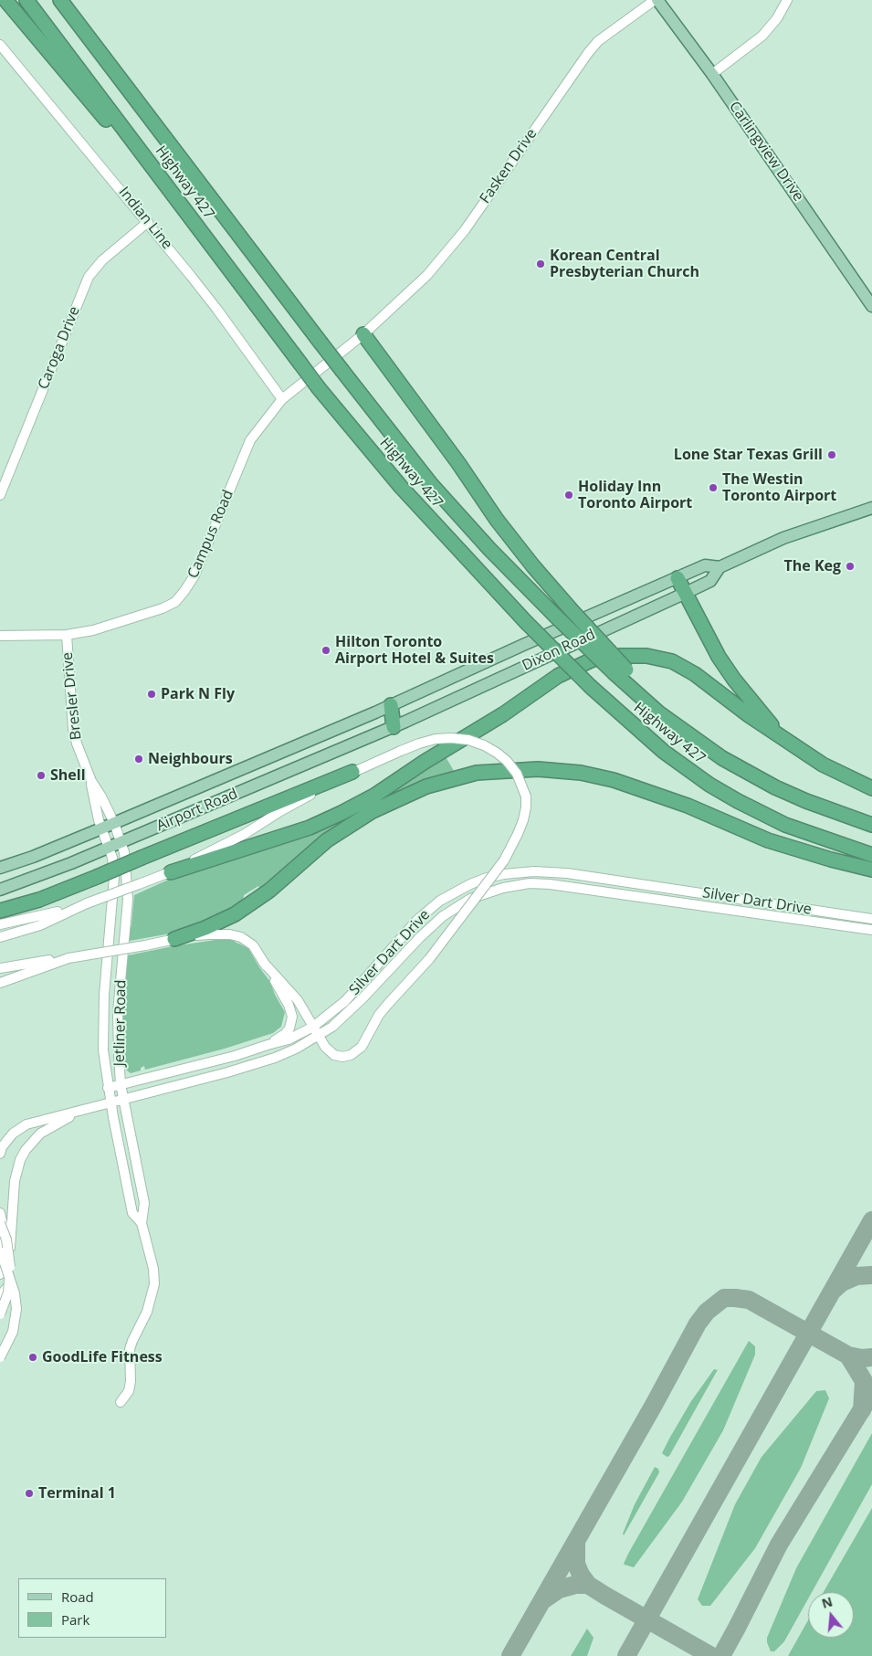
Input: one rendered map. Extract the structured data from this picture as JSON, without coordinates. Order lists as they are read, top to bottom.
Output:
{
  "streets": {
    "highway": ["Highway 427"],
    "main road": ["Carlingview Drive", "Dixon Road", "Airport Road"],
    "street": [
      "Fasken Drive",
      "Indian Line",
      "Caroga Drive",
      "Campus Road",
      "Bresler Drive",
      "Silver Dart Drive",
      "Jetliner Road"
    ]
  },
  "crossings": [
    ["Carlingview Drive", "Fasken Drive"],
    ["Fasken Drive", "Campus Road"],
    ["Indian Line", "Caroga Drive"],
    ["Indian Line", "Campus Road"],
    ["Campus Road", "Bresler Drive"],
    ["Dixon Road", "Airport Road"],
    ["Bresler Drive", "Airport Road"],
    ["Bresler Drive", "Jetliner Road"],
    ["Airport Road", "Jetliner Road"],
    ["Silver Dart Drive", "Jetliner Road"]
  ],
  "places": [
    "Korean Central Presbyterian Church",
    "Lone Star Texas Grill",
    "The Westin Toronto Airport",
    "Holiday Inn Toronto Airport",
    "The Keg",
    "Hilton Toronto Airport Hotel & Suites",
    "Park N Fly",
    "Neighbours",
    "Shell",
    "GoodLife Fitness",
    "Terminal 1"
  ],
  "legend": ["Road", "Park"],
  "north": "top"
}
